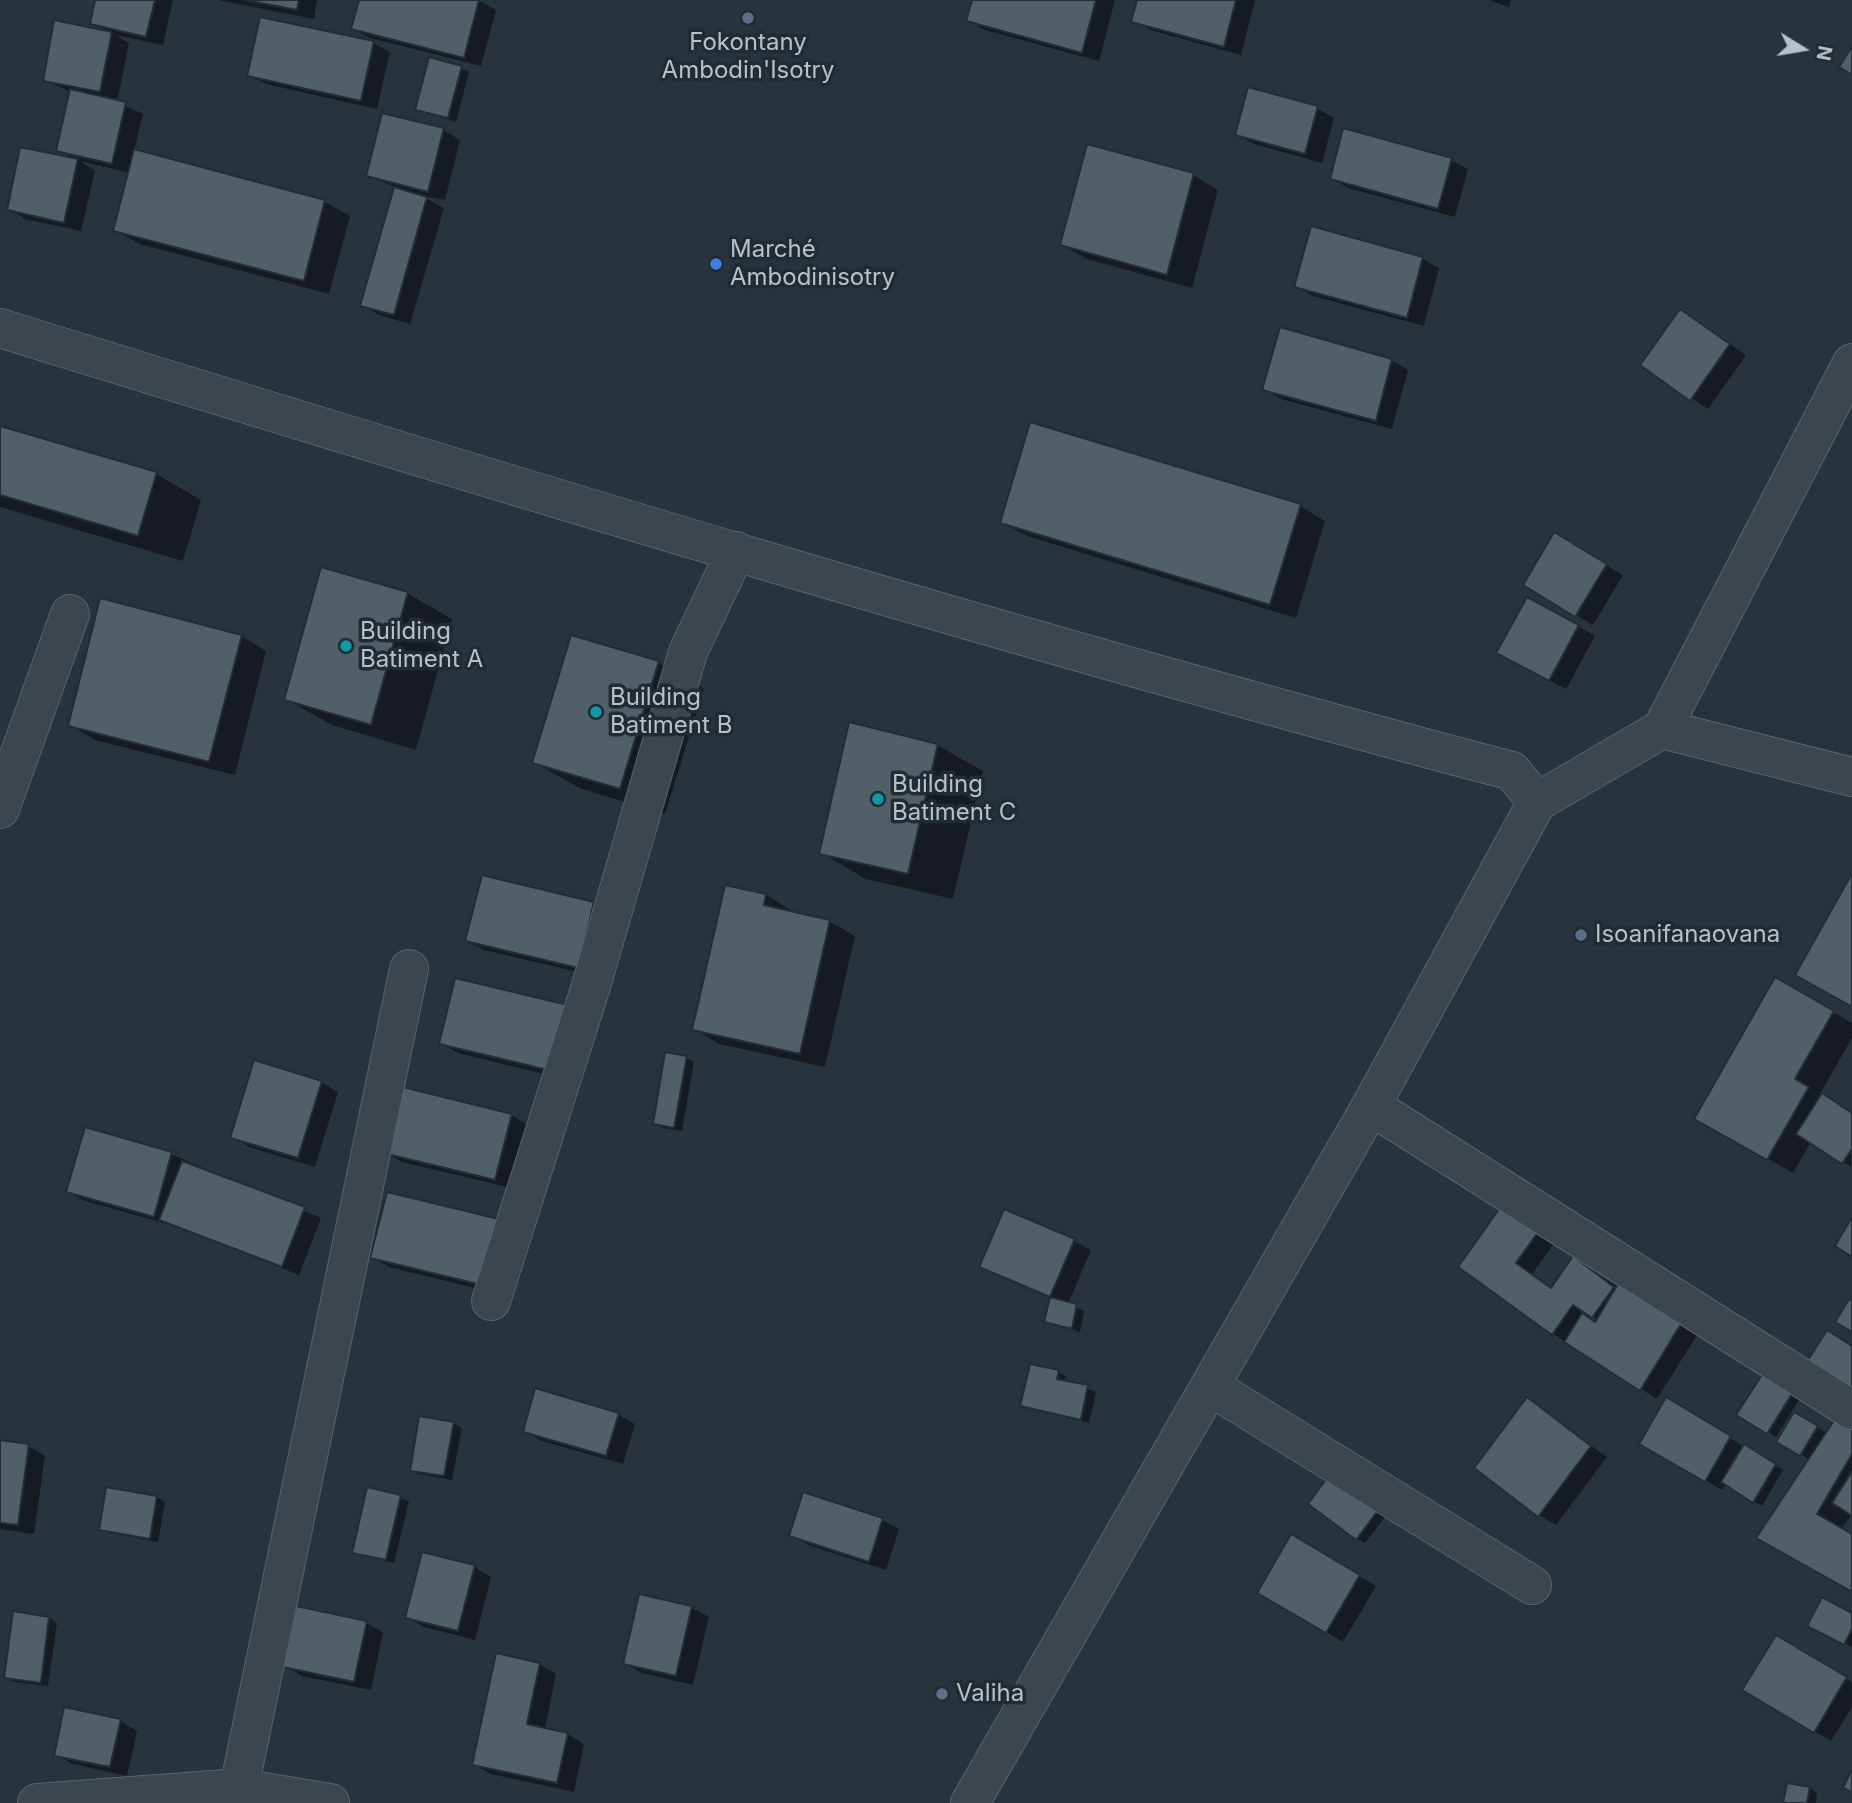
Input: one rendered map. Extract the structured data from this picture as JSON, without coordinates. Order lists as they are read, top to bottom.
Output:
{
  "places": [
    "Fokontany Ambodin'Isotry",
    "Marché Ambodinisotry",
    "Building Batiment A",
    "Building Batiment B",
    "Building Batiment C",
    "Isoanifanaovana",
    "Valiha"
  ],
  "north": "right"
}
